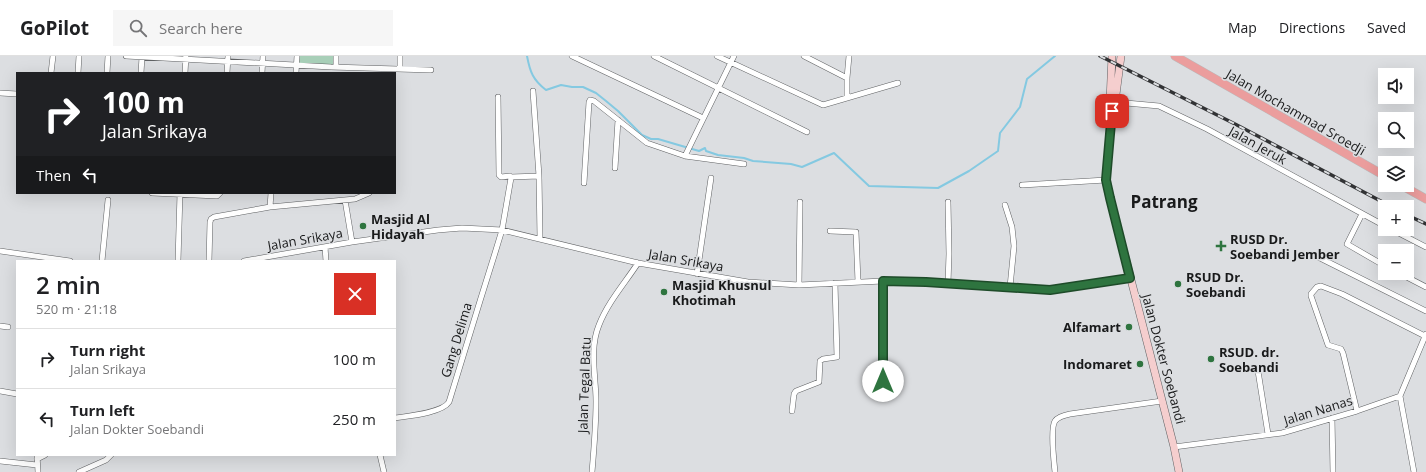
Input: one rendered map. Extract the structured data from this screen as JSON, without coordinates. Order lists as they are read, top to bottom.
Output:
{
  "streets": {
    "main road": ["Jalan Mochammad Sroedji", "Jalan Dokter Soebandi"],
    "street": [
      "Jalan Jeruk",
      "Jalan Srikaya",
      "Gang Delima",
      "Jalan Tegal Batu",
      "Jalan Nanas"
    ]
  },
  "crossings": [
    ["Jalan Jeruk", "Jalan Dokter Soebandi"],
    ["Jalan Srikaya", "Gang Delima"],
    ["Jalan Srikaya", "Jalan Dokter Soebandi"],
    ["Jalan Srikaya", "Jalan Tegal Batu"],
    ["Jalan Dokter Soebandi", "Jalan Nanas"]
  ],
  "districts": ["Patrang"],
  "places": {
    "other": [
      "Masjid Al Hidayah",
      "RSUD Dr. Soebandi",
      "Masjid Khusnul Khotimah",
      "Alfamart",
      "RSUD. dr. Soebandi",
      "Indomaret"
    ],
    "health": ["RUSD Dr. Soebandi Jember"]
  },
  "page": {
    "header": "GoPilot",
    "search": "Search here",
    "nav": ["Map", "Directions", "Saved"],
    "map_buttons": ["+", "−"],
    "turn": ["100 m", "Jalan Srikaya"],
    "then": "Then",
    "heading": ["2 min", "520 m · 21:18"],
    "list": [
      {
        "name": "Turn right",
        "note": "Jalan Srikaya",
        "value": "100 m"
      },
      {
        "name": "Turn left",
        "note": "Jalan Dokter Soebandi",
        "value": "250 m"
      }
    ]
  }
}
